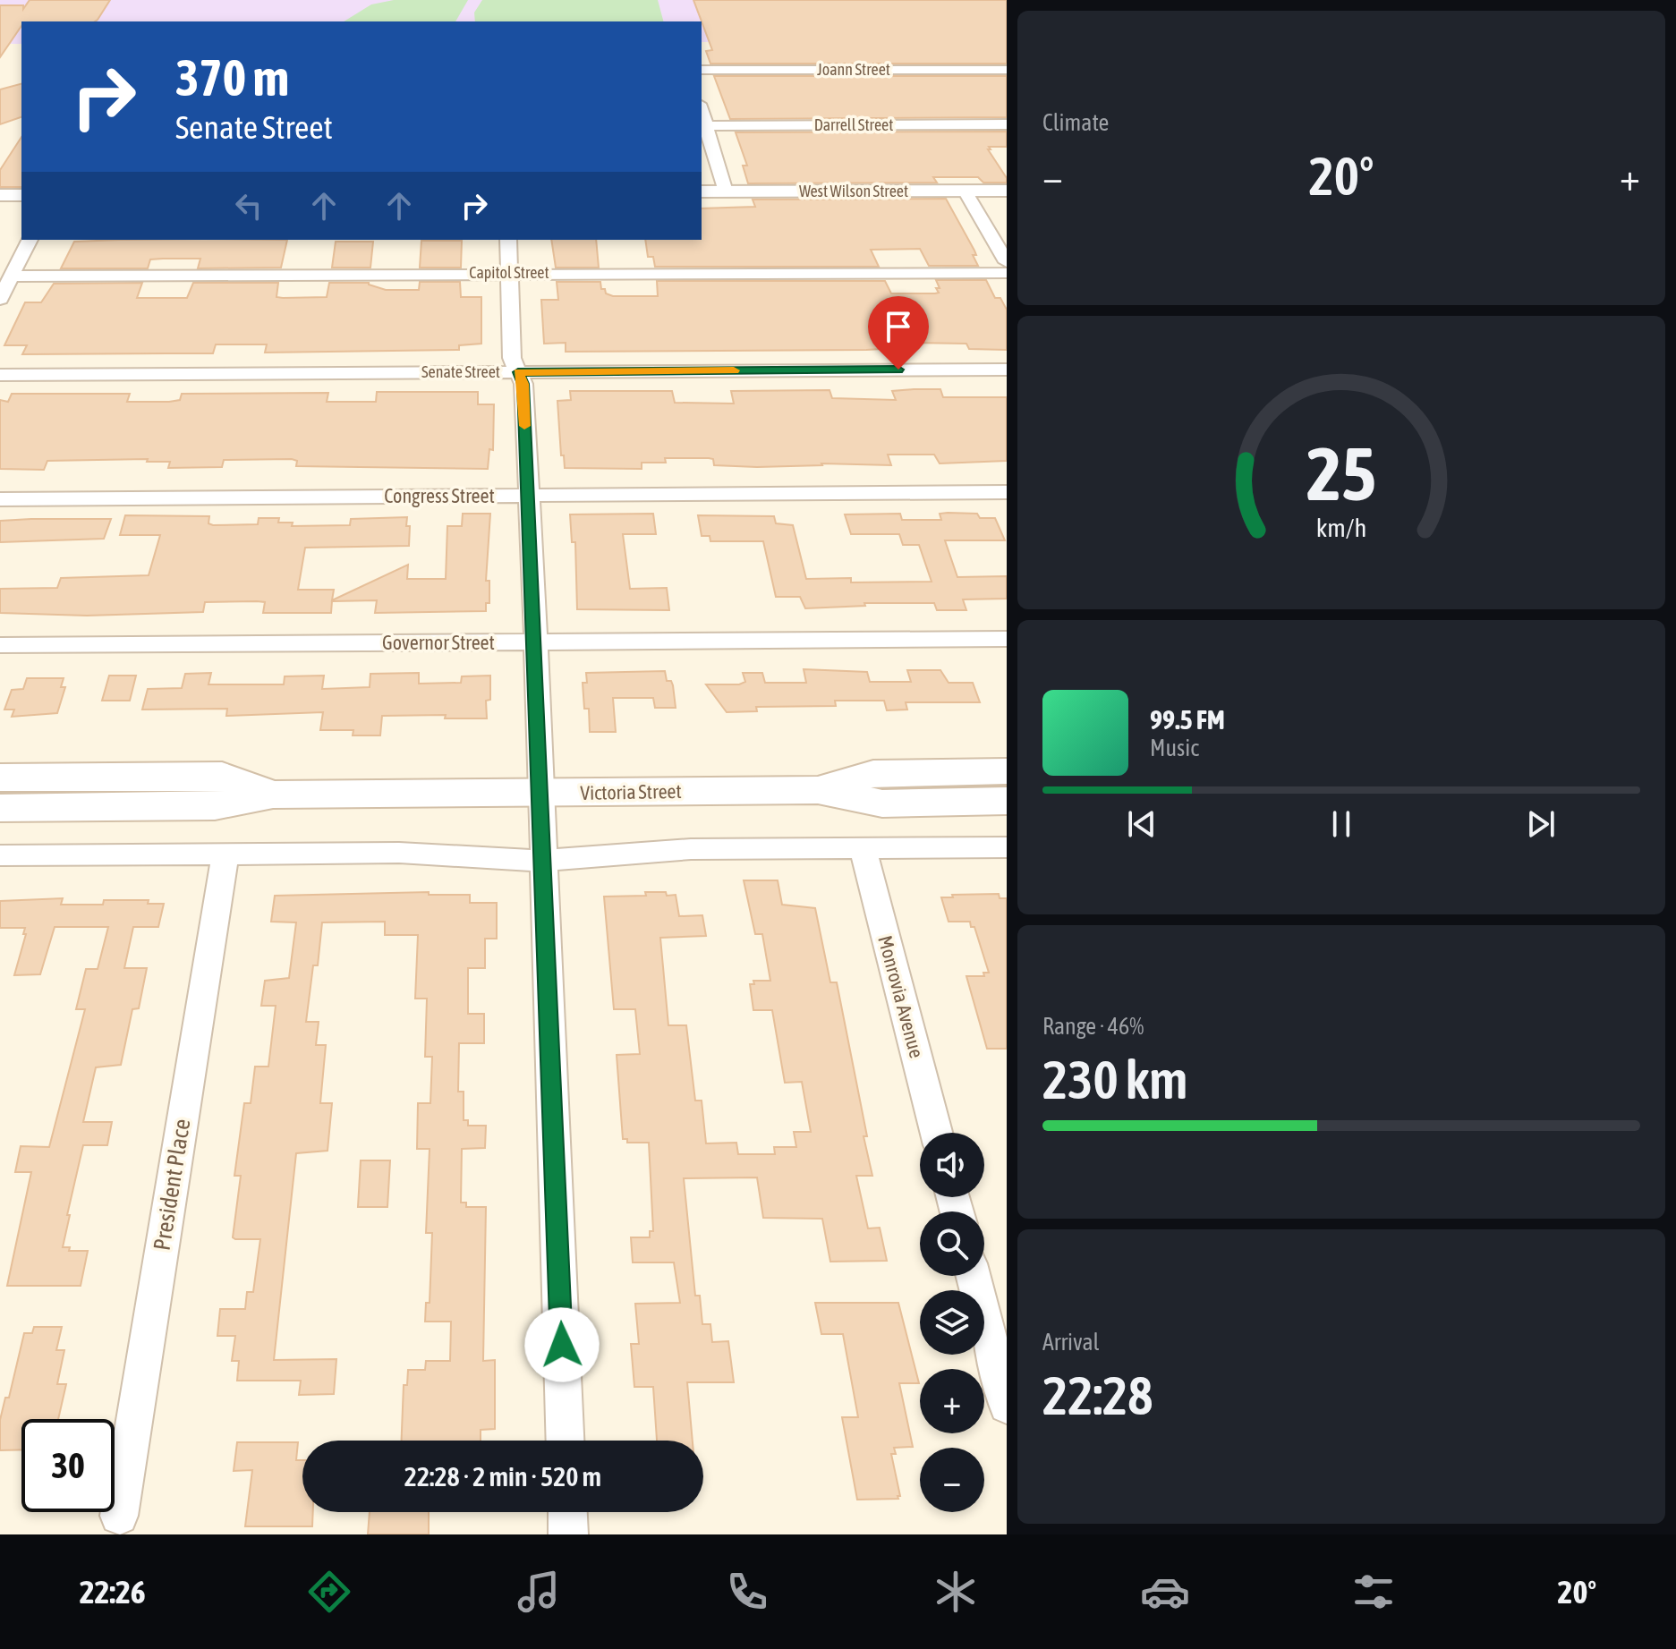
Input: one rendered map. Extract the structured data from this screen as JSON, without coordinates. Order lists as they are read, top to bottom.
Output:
{
  "streets": {
    "main road": ["Victoria Street"],
    "street": [
      "Joann Street",
      "Darrell Street",
      "West Wilson Street",
      "Capitol Street",
      "Senate Street",
      "Congress Street",
      "Governor Street",
      "Monrovia Avenue",
      "President Place"
    ]
  },
  "page": {
    "tile": [
      "Climate",
      ["Range · 46%", "230 km"],
      ["Arrival", "22:28"]
    ],
    "turn": ["370 m", "Senate Street"],
    "heat": ["−", "20°", "+"],
    "song": ["99.5 FM", "Music"],
    "map_buttons": ["+", "−"],
    "limit": "30",
    "trip": "22:28 · 2 min · 520 m",
    "tabs": ["22:26", "20°"],
    "gauge": ["25", "km/h"]
  }
}
